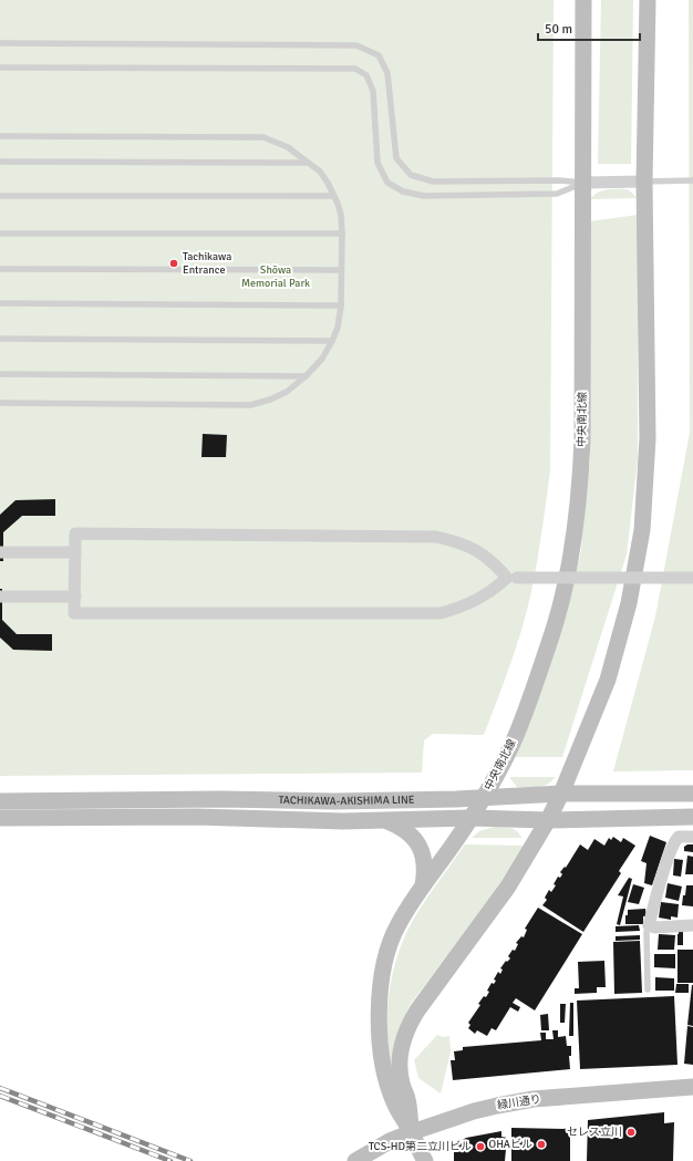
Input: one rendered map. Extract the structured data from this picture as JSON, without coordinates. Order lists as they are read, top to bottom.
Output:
{
  "streets": {
    "main road": ["中央南北線", "TACHIKAWA-AKISHIMA LINE", "緑川通り"]
  },
  "crossings": [
    ["中央南北線", "TACHIKAWA-AKISHIMA LINE"],
    ["中央南北線", "緑川通り"]
  ],
  "parks": ["Shōwa Memorial Park"],
  "places": [
    "Tachikawa Entrance",
    "セレス立川",
    "OHAビル",
    "TCS-HD第二立川ビル"
  ],
  "scale_bar": "50 m"
}
